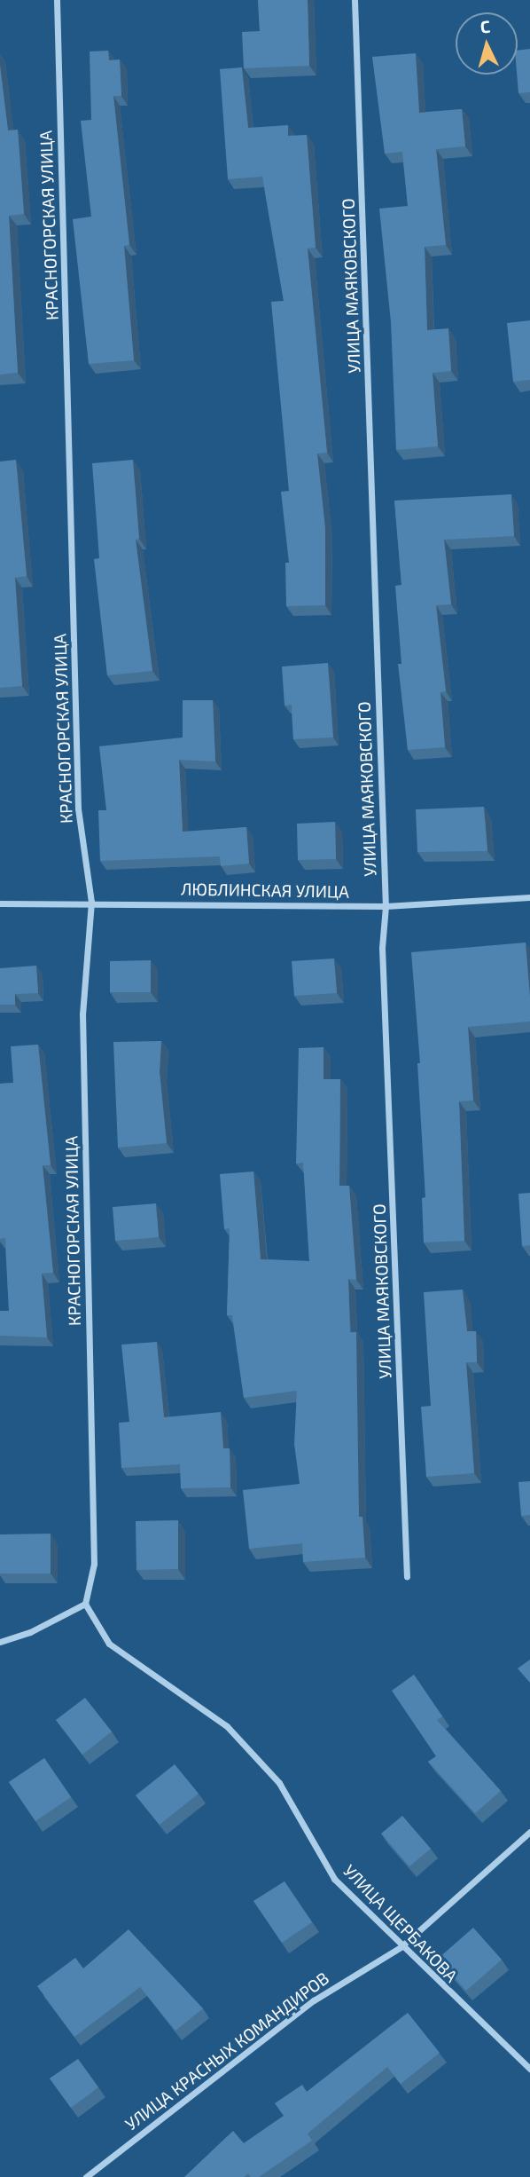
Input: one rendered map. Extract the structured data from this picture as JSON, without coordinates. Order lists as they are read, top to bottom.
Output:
{
  "streets": {
    "street": [
      "КРАСНОГОРСКАЯ УЛИЦА",
      "УЛИЦА МАЯКОВСКОГО",
      "ЛЮБЛИНСКАЯ УЛИЦА",
      "УЛИЦА ЩЕРБАКОВА",
      "УЛИЦА КРАСНЫХ КОМАНДИРОВ"
    ]
  },
  "crossings": [
    ["КРАСНОГОРСКАЯ УЛИЦА", "ЛЮБЛИНСКАЯ УЛИЦА"],
    ["КРАСНОГОРСКАЯ УЛИЦА", "УЛИЦА ЩЕРБАКОВА"],
    ["УЛИЦА МАЯКОВСКОГО", "ЛЮБЛИНСКАЯ УЛИЦА"],
    ["УЛИЦА ЩЕРБАКОВА", "УЛИЦА КРАСНЫХ КОМАНДИРОВ"]
  ],
  "north": "top"
}
